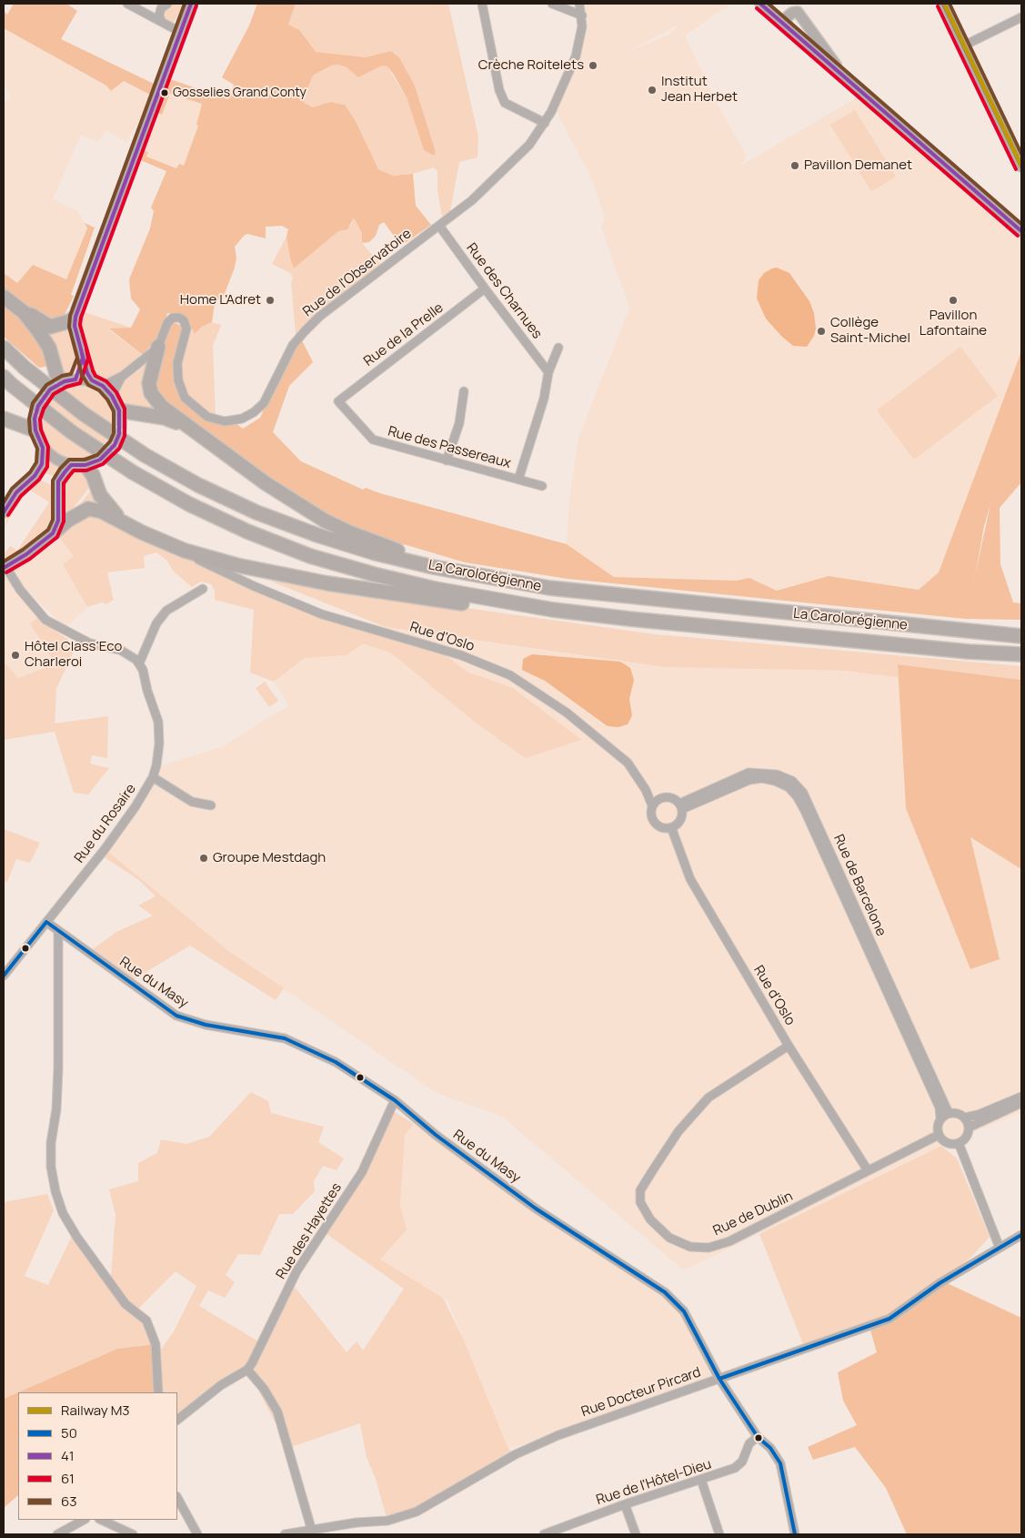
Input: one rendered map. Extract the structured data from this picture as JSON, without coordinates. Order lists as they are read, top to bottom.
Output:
{
  "streets": {
    "highway": ["La Carolorégienne"],
    "street": [
      "Rue de l'Observatoire",
      "Rue des Charnues",
      "Rue de la Prelle",
      "Rue des Passereaux",
      "Rue d'Oslo",
      "Rue du Rosaire",
      "Rue de Barcelone",
      "Rue du Masy",
      "Rue de Dublin",
      "Rue des Hayettes",
      "Rue Docteur Pircard",
      "Rue de l’Hôtel-Dieu"
    ]
  },
  "crossings": [
    ["Rue de l'Observatoire", "Rue des Charnues"],
    ["Rue des Charnues", "Rue de la Prelle"],
    ["Rue de la Prelle", "Rue des Passereaux"],
    ["Rue d'Oslo", "Rue de Barcelone"],
    ["Rue d'Oslo", "Rue de Dublin"],
    ["Rue du Rosaire", "Rue du Masy"],
    ["Rue de Barcelone", "Rue de Dublin"],
    ["Rue du Masy", "Rue des Hayettes"],
    ["Rue du Masy", "Rue Docteur Pircard"],
    ["Rue du Masy", "Rue de l’Hôtel-Dieu"]
  ],
  "places": [
    "Crèche Roitelets",
    "Institut Jean Herbet",
    "Gosselies Grand Conty",
    "Pavillon Demanet",
    "Home L'Adret",
    "Pavillon Lafontaine",
    "Collège Saint-Michel",
    "Hôtel Class‘Eco Charleroi",
    "Groupe Mestdagh"
  ],
  "lines": [
    "rail line M3",
    "transit line 41",
    "transit line 63",
    "transit line 61",
    "transit line 50"
  ],
  "legend": [
    "Railway M3",
    "50",
    "41",
    "61",
    "63"
  ]
}
